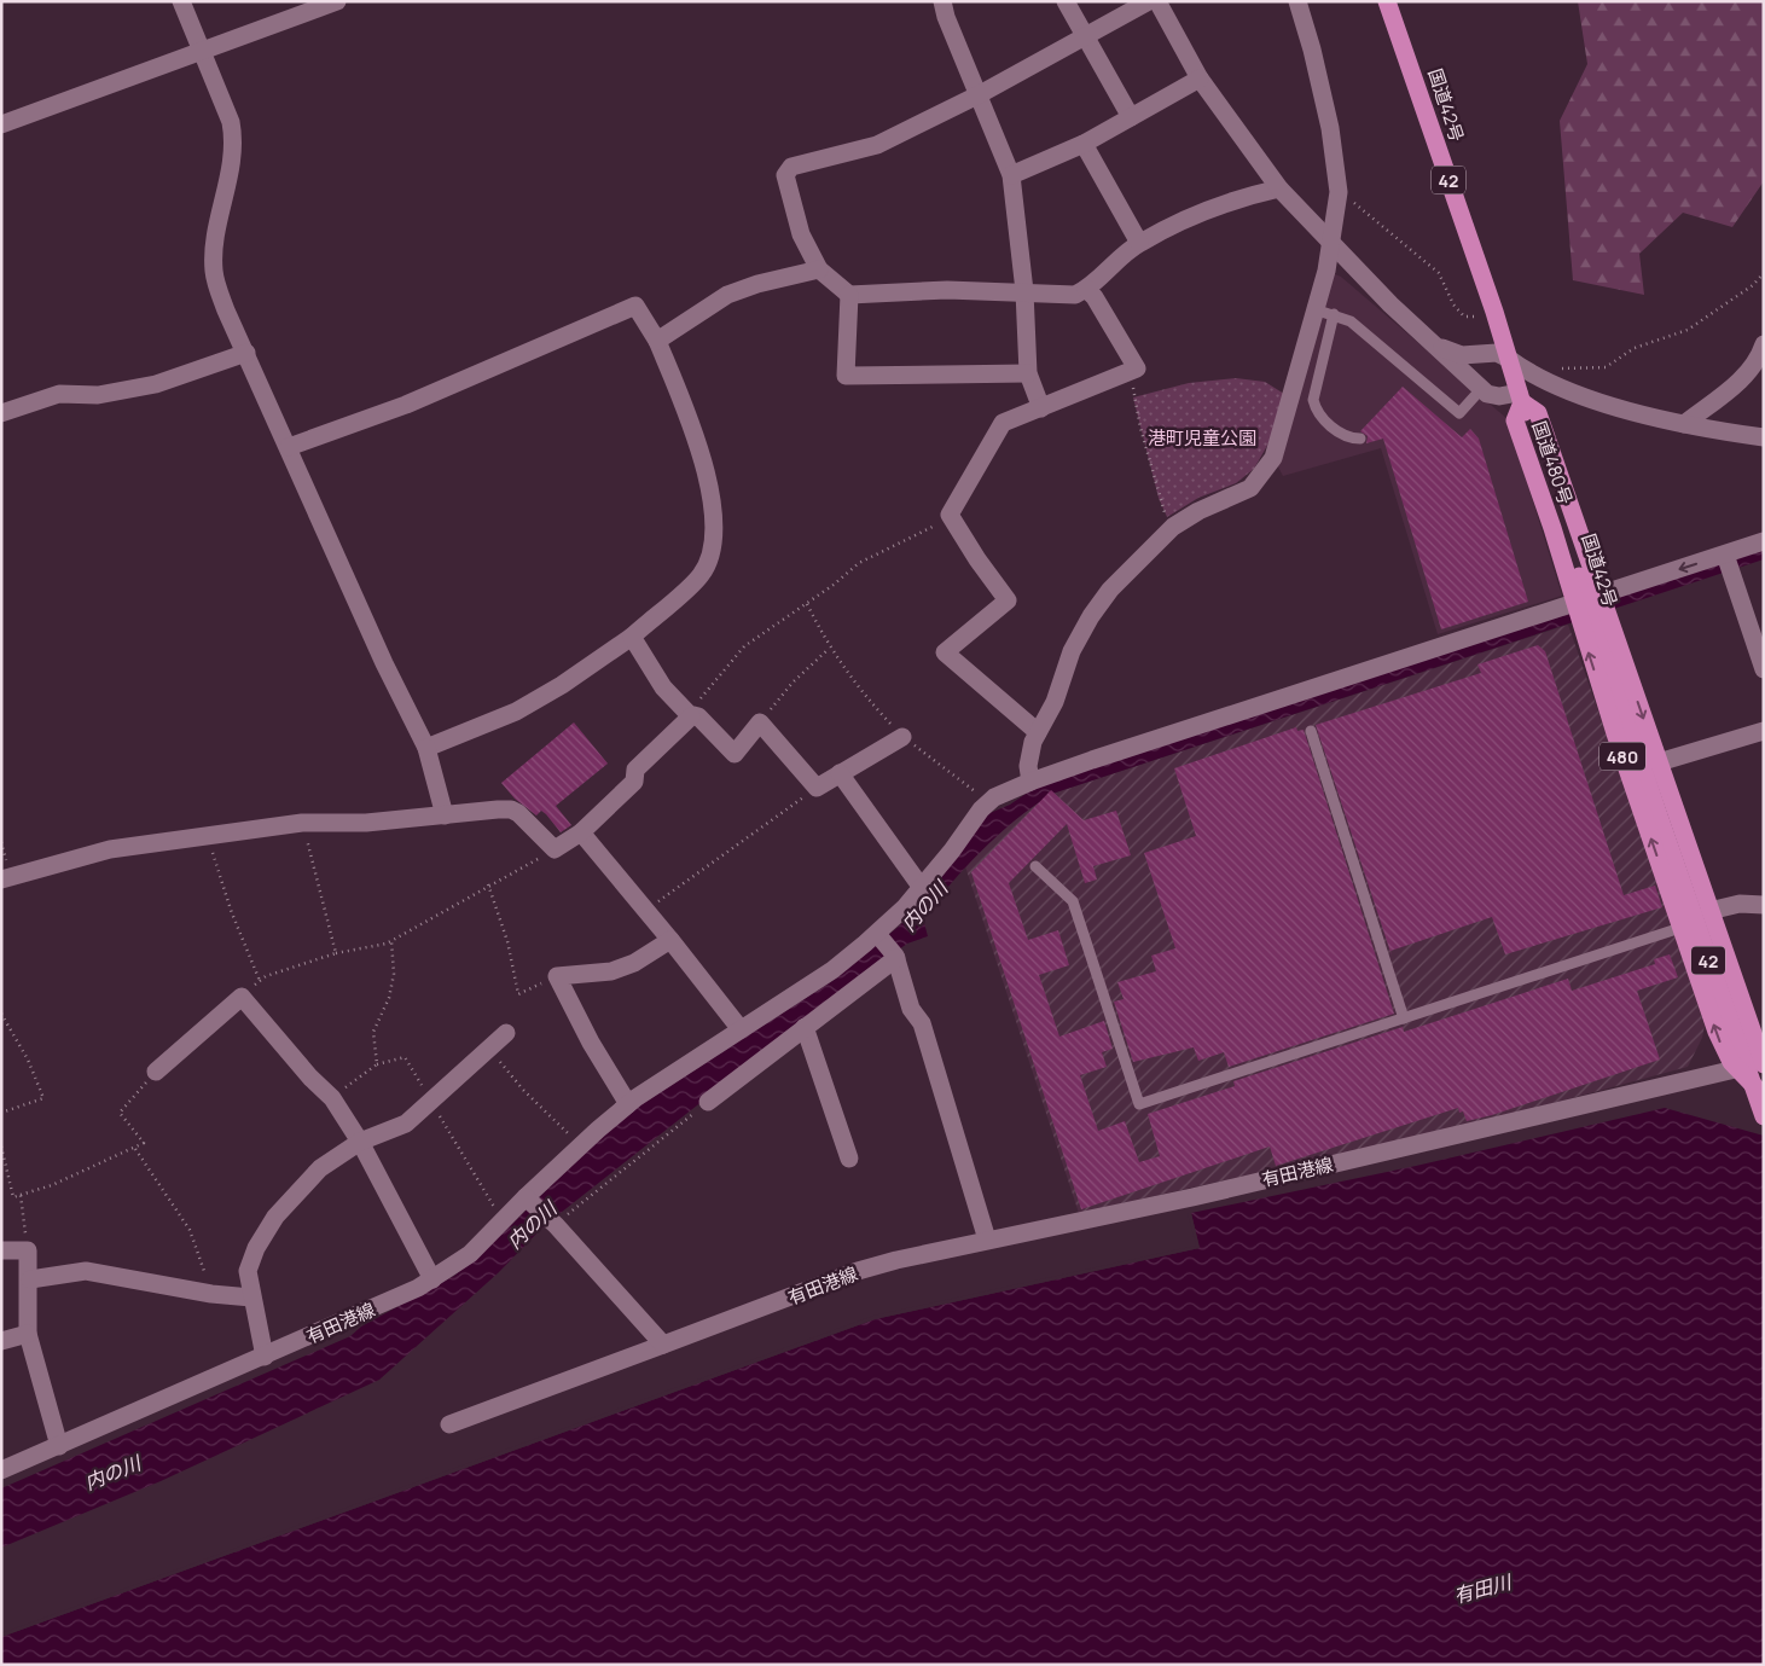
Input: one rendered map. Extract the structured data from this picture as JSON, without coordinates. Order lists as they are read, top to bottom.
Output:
{
  "streets": {
    "highway": ["国道42号", "42", "480"],
    "street": ["有田港線"]
  },
  "crossings": [
    ["国道42号", "480"],
    ["480", "有田港線"]
  ],
  "water": ["内の川", "有田川"],
  "parks": ["港町児童公園"]
}
